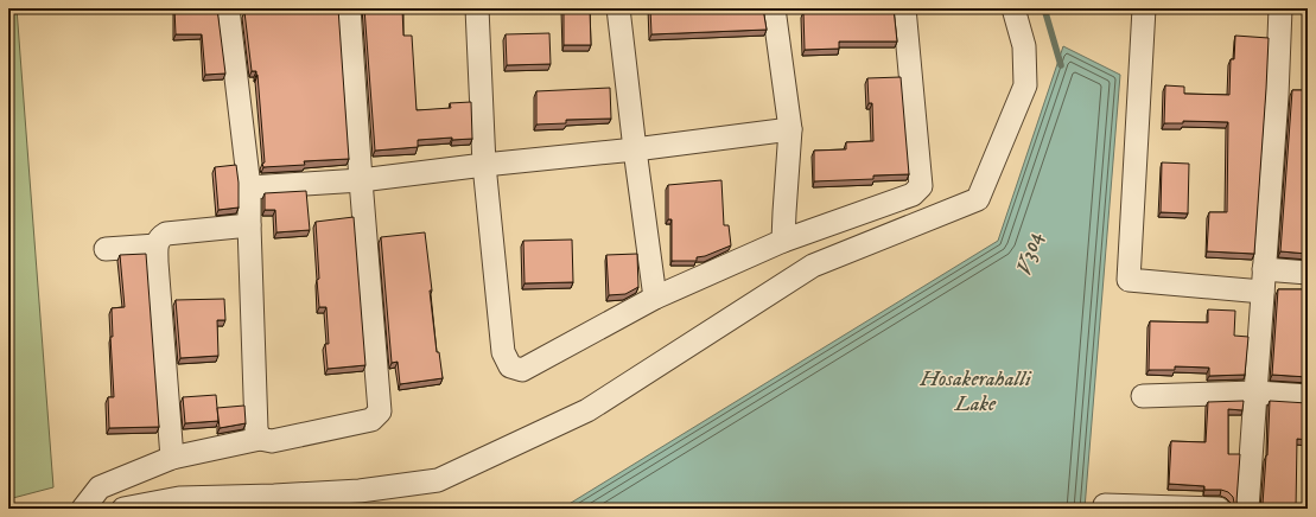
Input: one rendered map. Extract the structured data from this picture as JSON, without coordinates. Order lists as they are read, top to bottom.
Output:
{
  "water": ["V304", "Hosakerahalli Lake"]
}
